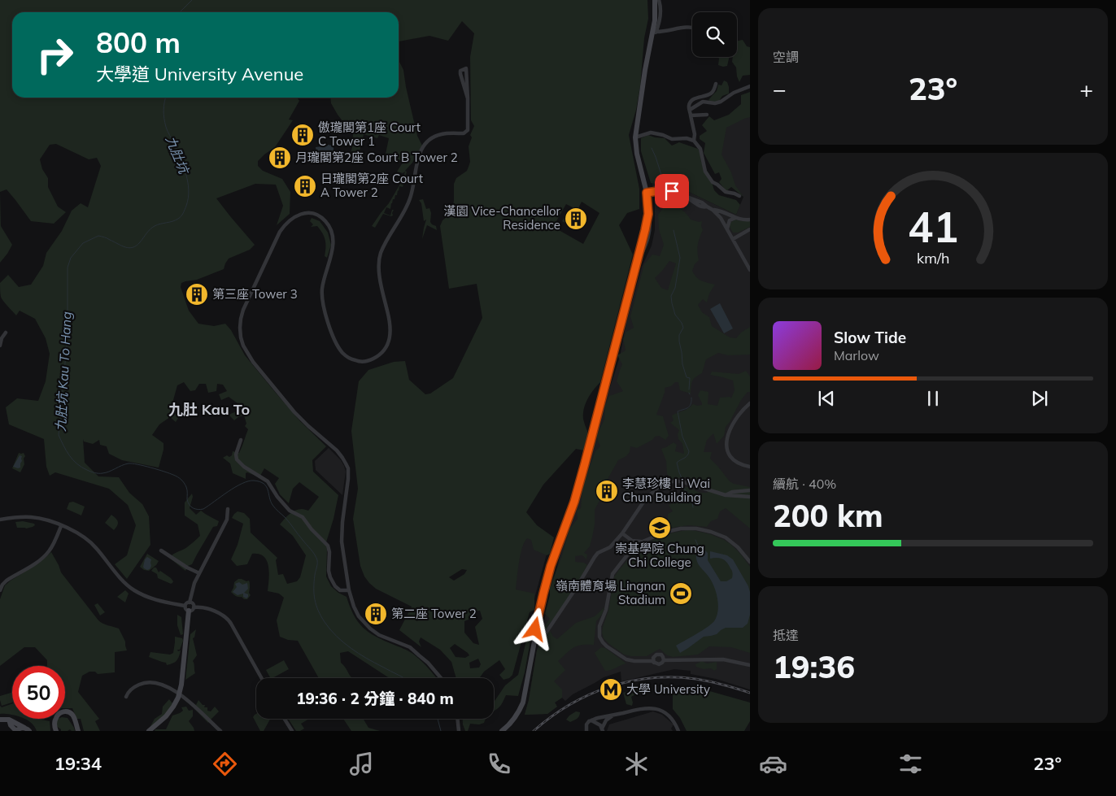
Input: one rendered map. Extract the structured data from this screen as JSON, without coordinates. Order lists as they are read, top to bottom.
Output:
{
  "districts": ["九肚 Kau To"],
  "water": ["九肚坑", "九肚坑 Kau To Hang"],
  "places": {
    "building": [
      "傲瓏閣第1座 Court C Tower 1",
      "月瓏閣第2座 Court B Tower 2",
      "日瓏閣第2座 Court A Tower 2",
      "漢園 Vice-Chancellor Residence",
      "第三座 Tower 3",
      "李慧珍樓 Li Wai Chun Building",
      "第二座 Tower 2"
    ],
    "school or university": ["崇基學院 Chung Chi College"],
    "sports": ["嶺南體育場 Lingnan Stadium"],
    "metro station": ["大學 University"]
  },
  "page": {
    "tile": [
      "空調",
      ["續航 · 40%", "200 km"],
      ["抵達", "19:36"]
    ],
    "turn": ["800 m", "大學道 University Avenue"],
    "heat": ["−", "23°", "+"],
    "song": ["Slow Tide", "Marlow"],
    "limit": "50",
    "trip": "19:36 · 2 分鐘 · 840 m",
    "tabs": ["19:34", "23°"],
    "gauge": ["41", "km/h"]
  }
}
